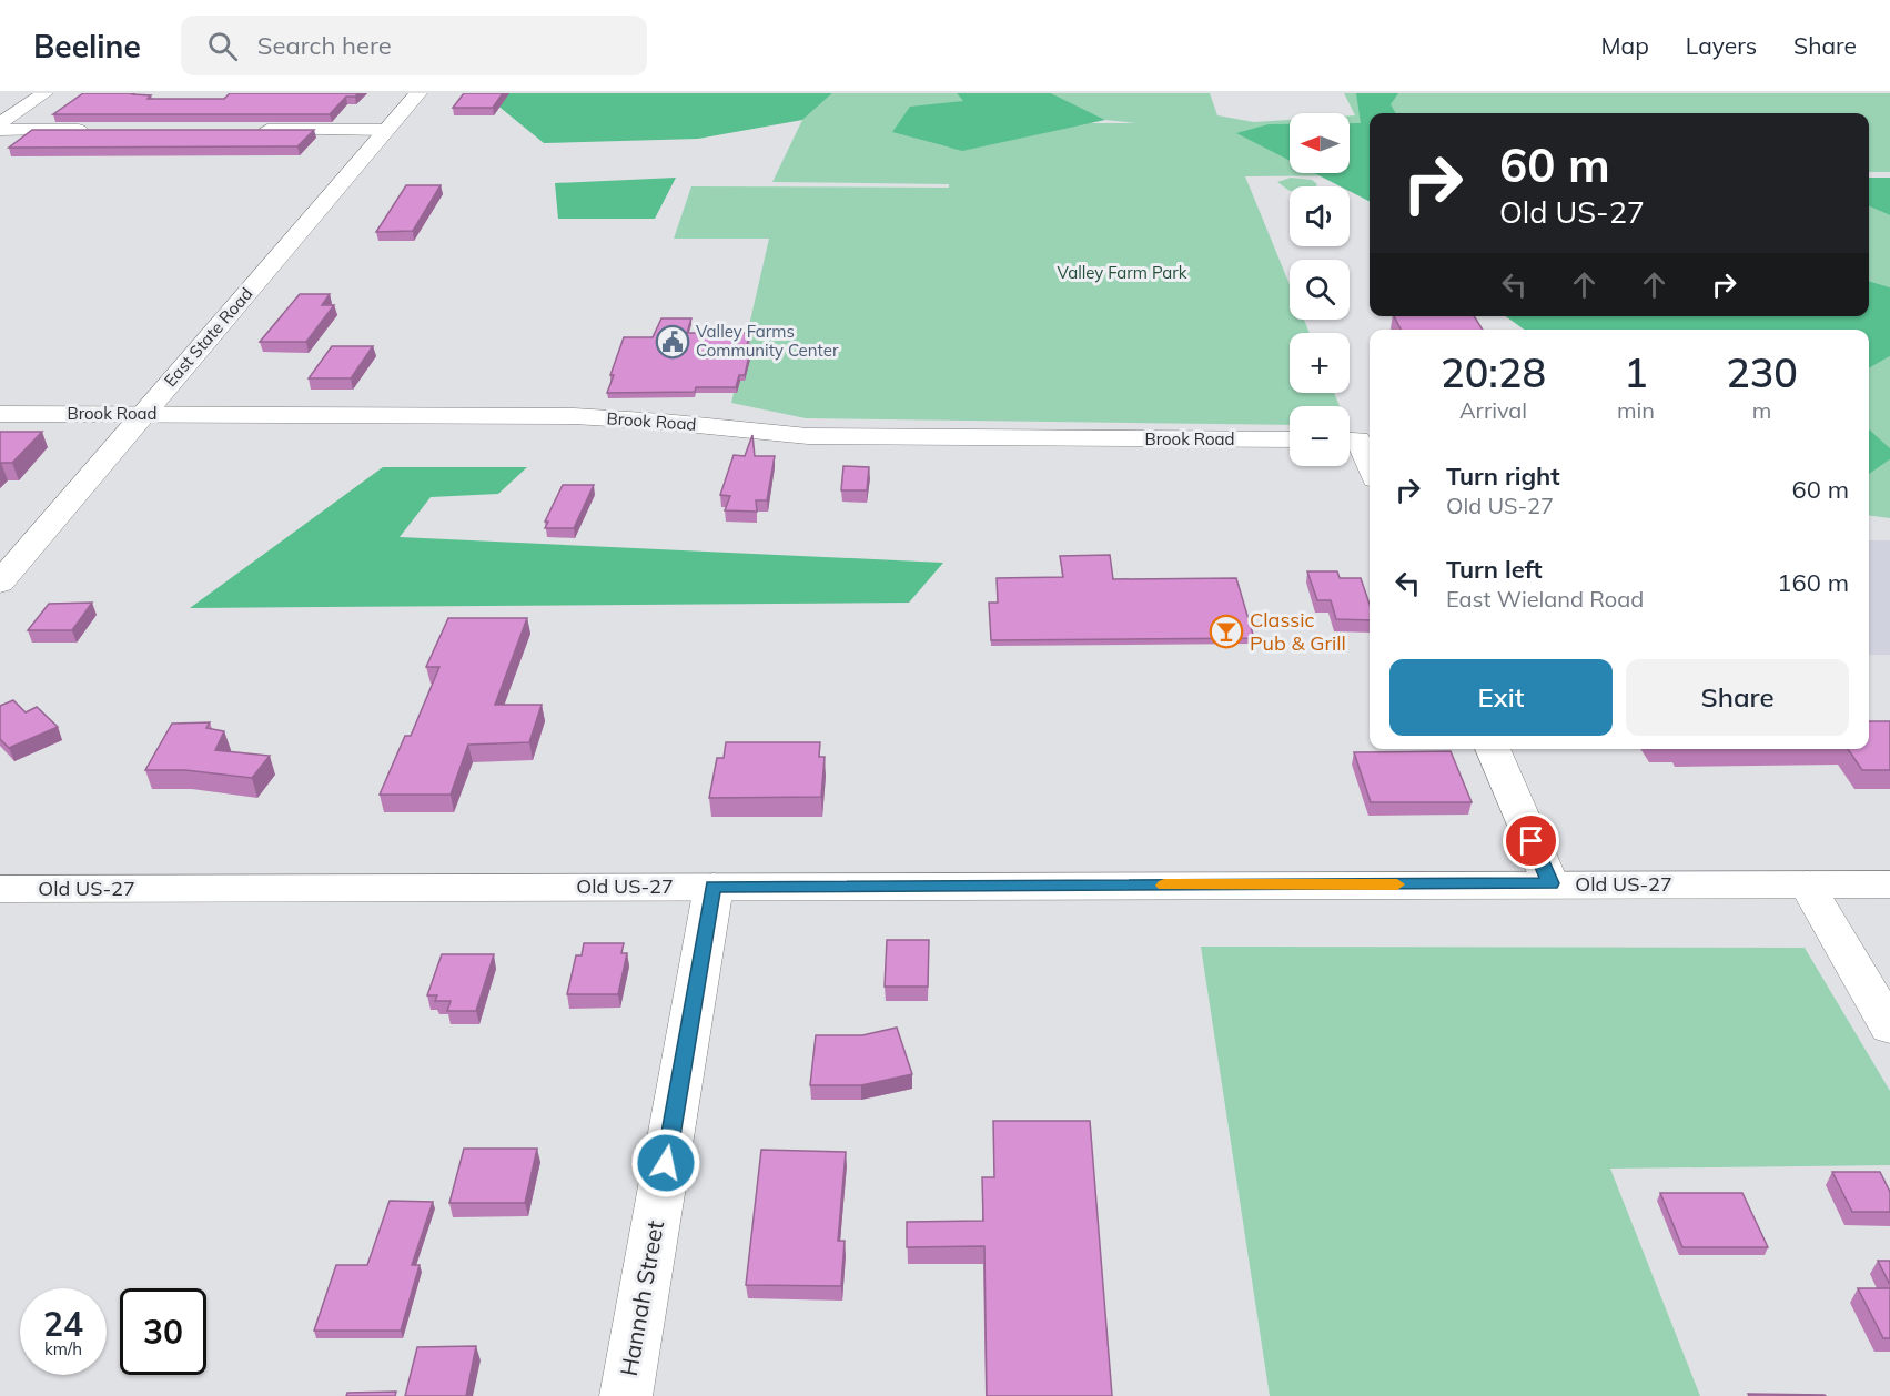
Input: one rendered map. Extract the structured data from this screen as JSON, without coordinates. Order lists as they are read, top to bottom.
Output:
{
  "streets": {
    "street": [
      "East State Road",
      "Brook Road",
      "Old US-27",
      "Hannah Street"
    ]
  },
  "crossings": [
    ["East State Road", "Brook Road"],
    ["Old US-27", "Hannah Street"]
  ],
  "parks": ["Valley Farm Park"],
  "places": {
    "public building": ["Valley Farms Community Center"],
    "bar": ["Classic Pub & Grill"]
  },
  "north": "left",
  "page": {
    "header": "Beeline",
    "search": "Search here",
    "nav": ["Map", "Layers", "Share"],
    "map_buttons": ["+", "−"],
    "turn": ["60 m", "Old US-27"],
    "eta": [
      "20:28",
      "Arrival",
      "1",
      "min",
      "230",
      "m"
    ],
    "list": [
      {
        "name": "Turn right",
        "note": "Old US-27",
        "value": "60 m"
      },
      {
        "name": "Turn left",
        "note": "East Wieland Road",
        "value": "160 m"
      }
    ],
    "buttons": ["Exit", "Share"],
    "speed": "24 km/h",
    "limit": "30"
  }
}
